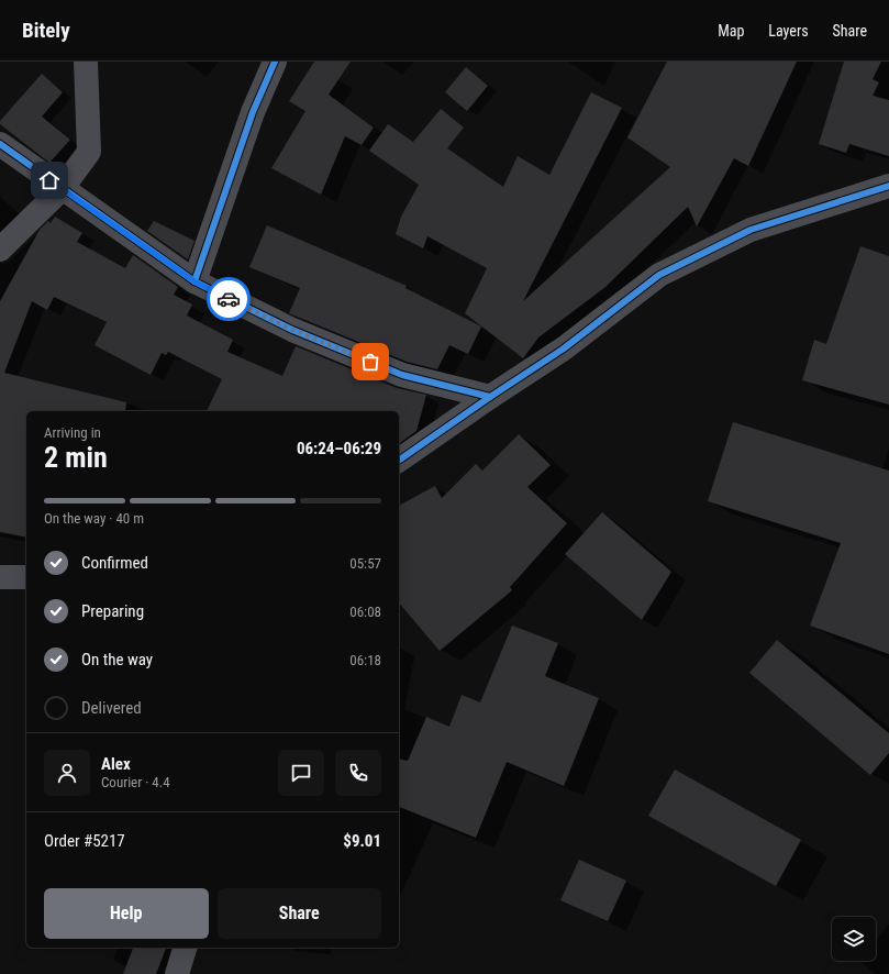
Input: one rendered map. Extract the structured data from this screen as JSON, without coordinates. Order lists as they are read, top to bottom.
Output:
{
  "page": {
    "header": "Bitely",
    "nav": ["Map", "Layers", "Share"],
    "heading": ["2 min", "Arriving in", "06:24–06:29"],
    "panel": [
      "Alex",
      "Courier · 4.4",
      "Order #5217",
      "$9.01"
    ],
    "bar": "On the way · 40 m",
    "list": [
      ["Confirmed", "05:57"],
      ["Preparing", "06:08"],
      ["On the way", "06:18"],
      "Delivered"
    ],
    "buttons": ["Help", "Share"]
  }
}
